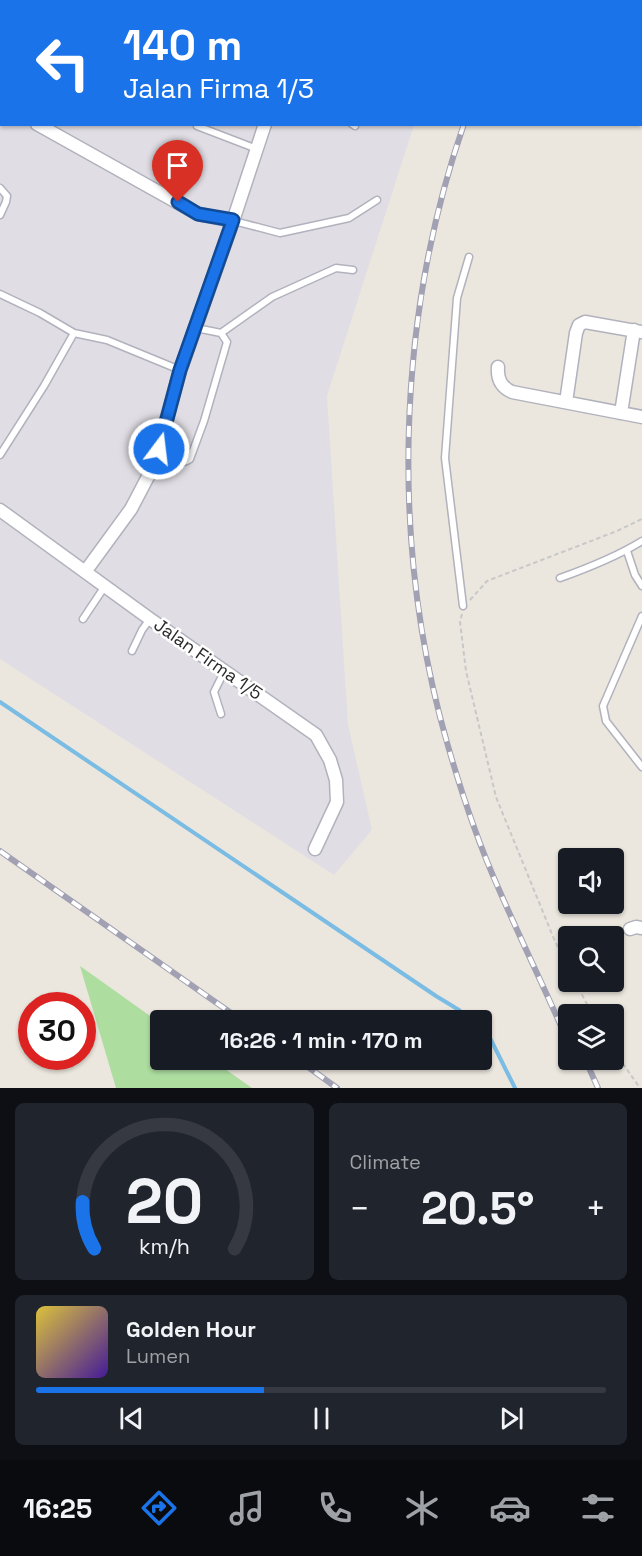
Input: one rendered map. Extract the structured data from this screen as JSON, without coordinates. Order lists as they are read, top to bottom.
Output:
{
  "streets": {
    "street": ["Jalan Firma 1/5"]
  },
  "page": {
    "turn": ["140 m", "Jalan Firma 1/3"],
    "limit": "30",
    "trip": "16:26 · 1 min · 170 m",
    "tile": "Climate",
    "heat": ["−", "20.5°", "+"],
    "song": ["Golden Hour", "Lumen"],
    "tabs": "16:25",
    "gauge": ["20", "km/h"]
  }
}
